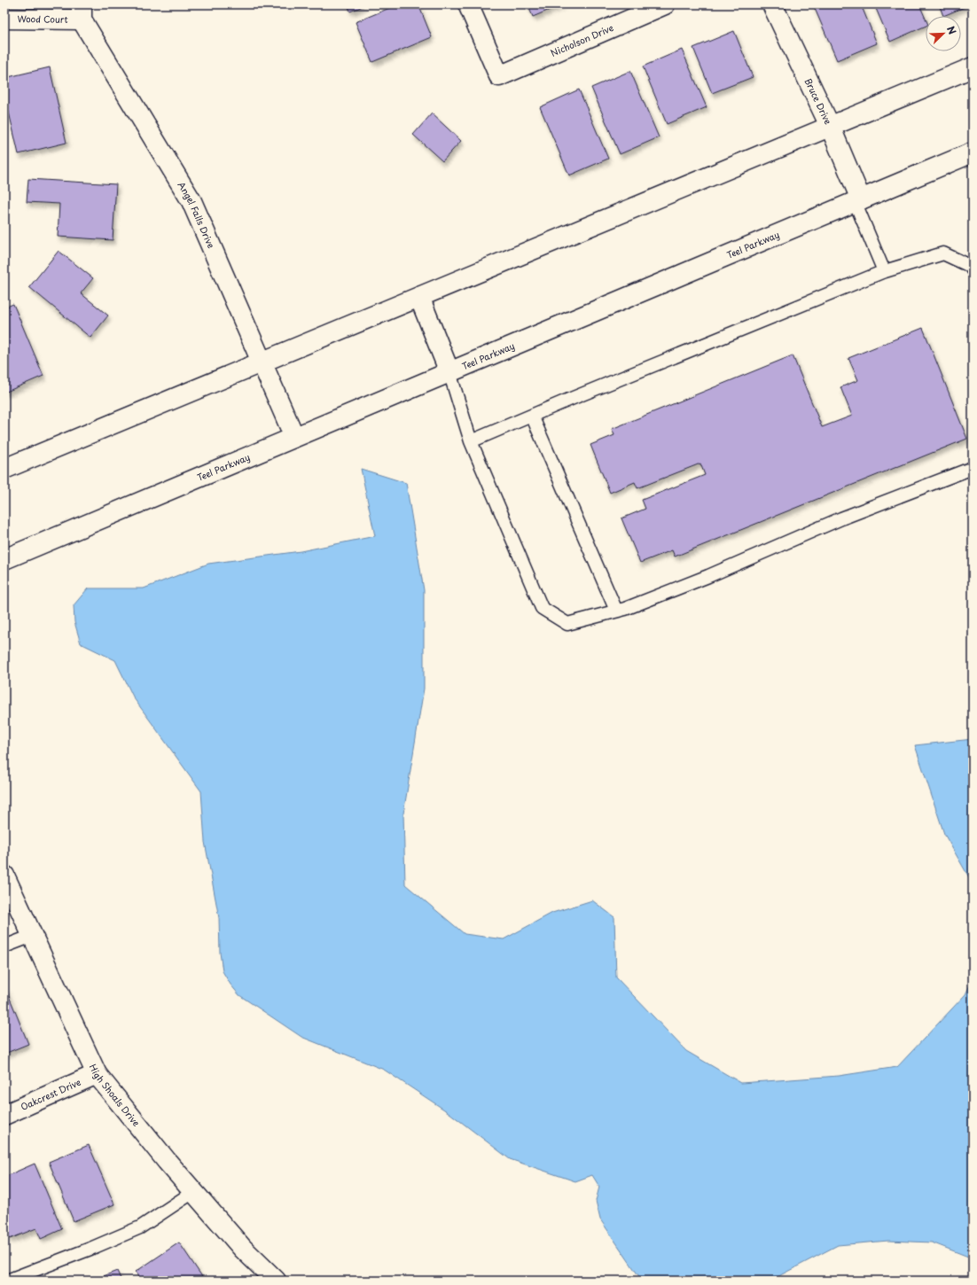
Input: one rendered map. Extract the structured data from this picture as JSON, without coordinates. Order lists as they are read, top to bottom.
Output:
{
  "streets": {
    "main road": [
      "Wood Court",
      "Nicholson Drive",
      "Bruce Drive",
      "Angel Falls Drive",
      "Teel Parkway",
      "Oakcrest Drive",
      "High Shoals Drive"
    ]
  },
  "crossings": [
    ["Wood Court", "Angel Falls Drive"],
    ["Bruce Drive", "Teel Parkway"],
    ["Angel Falls Drive", "Teel Parkway"],
    ["Oakcrest Drive", "High Shoals Drive"]
  ],
  "north": "top right"
}
